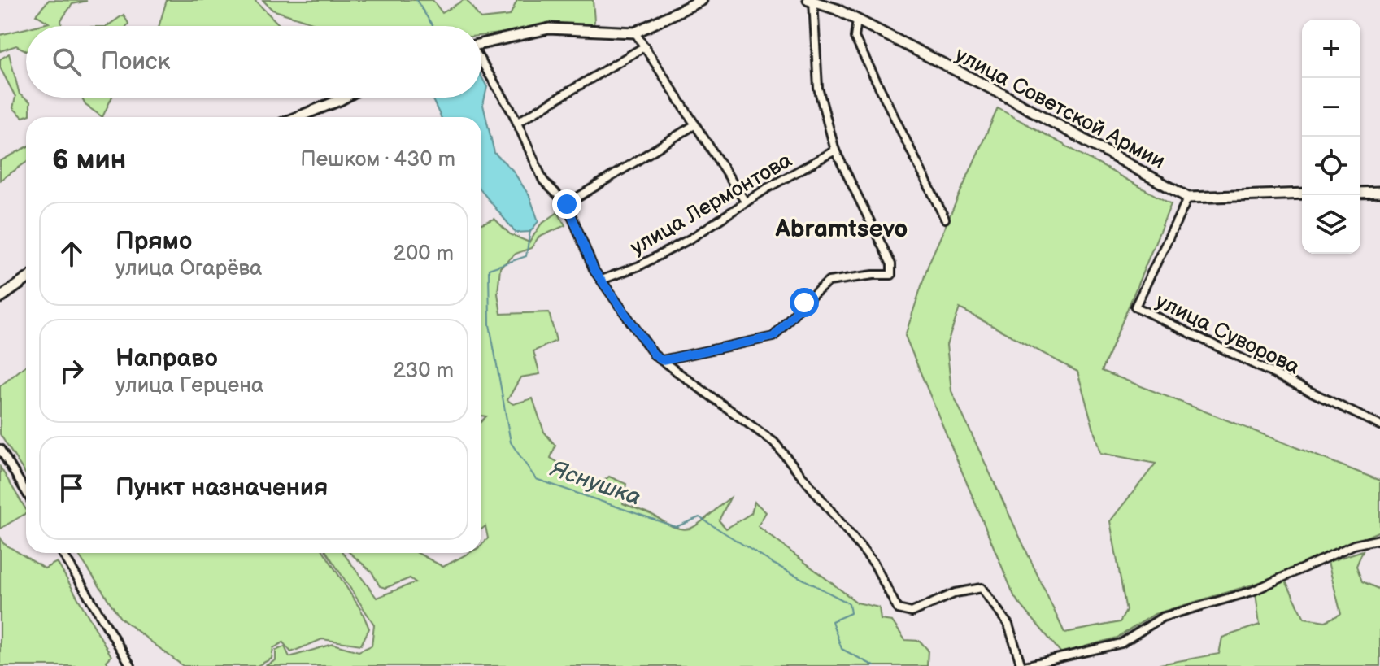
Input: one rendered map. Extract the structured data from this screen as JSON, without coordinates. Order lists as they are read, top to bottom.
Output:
{
  "streets": {
    "street": ["улица Советской Армии", "улица Лермонтова", "улица Суворова"]
  },
  "crossings": [
    ["улица Советской Армии", "улица Суворова"]
  ],
  "districts": ["Abramtsevo"],
  "water": ["Яснушка"],
  "page": {
    "map_buttons": ["+", "−"],
    "search": "Поиск",
    "heading": ["6 мин", "Пешком · 430 m"],
    "list": [
      ["Прямо", "улица Огарёва", "200 m"],
      ["Направо", "улица Герцена", "230 m"],
      "Пункт назначения"
    ]
  }
}
